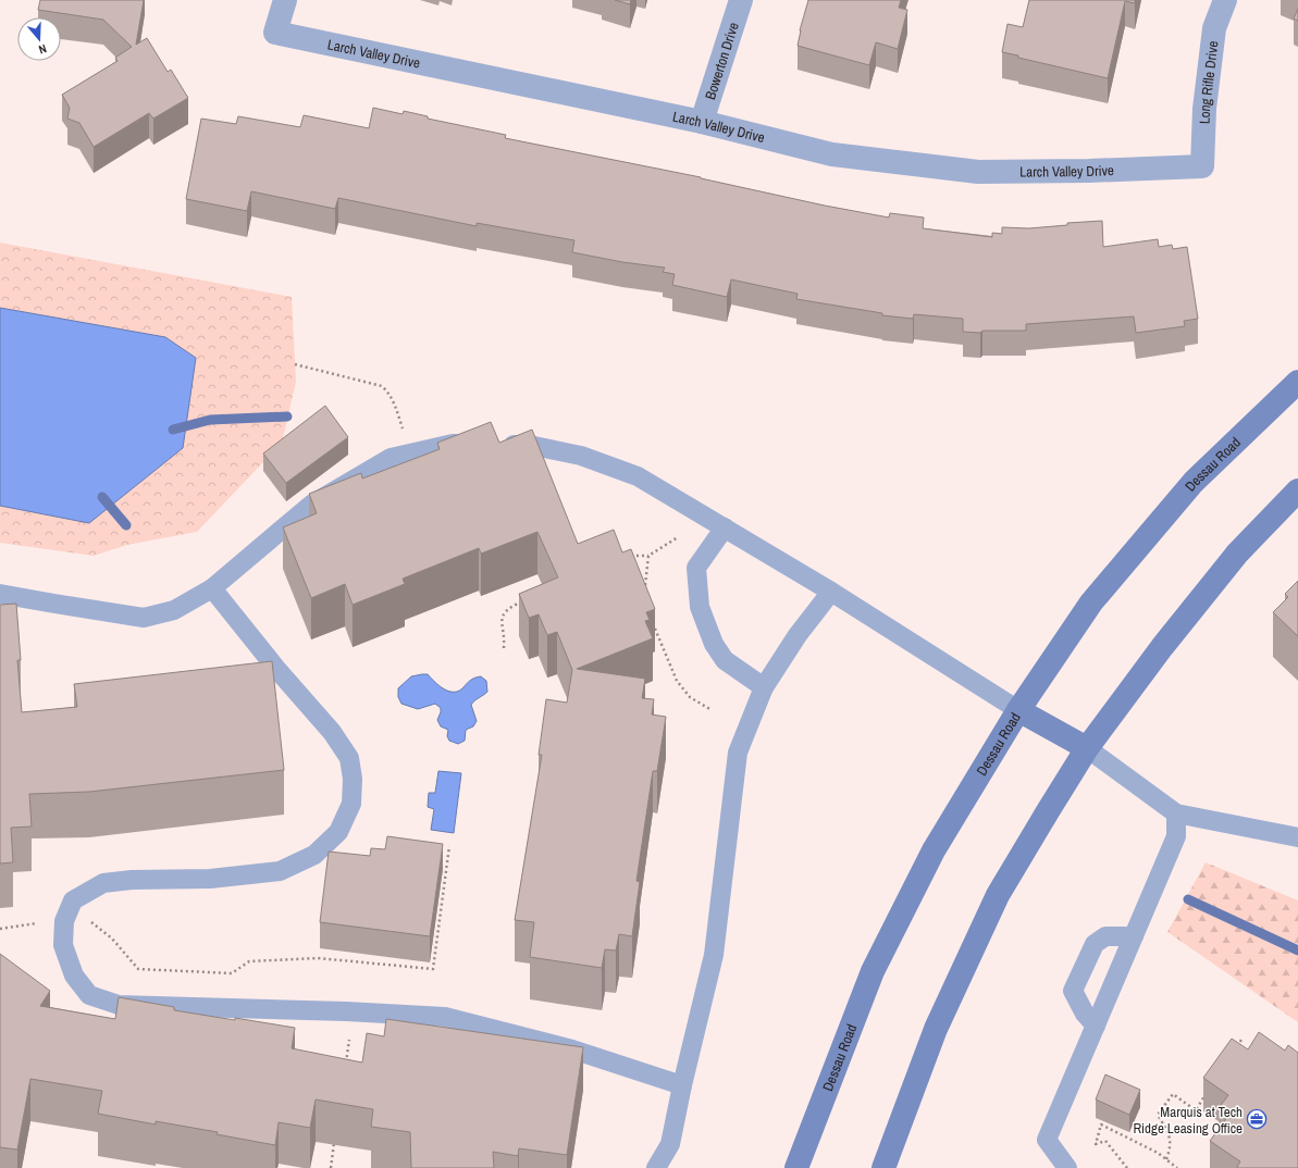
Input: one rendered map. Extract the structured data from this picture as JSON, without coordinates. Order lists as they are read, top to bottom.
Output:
{
  "streets": {
    "main road": ["Dessau Road"],
    "street": ["Larch Valley Drive", "Bowerton Drive", "Long Rifle Drive"]
  },
  "crossings": [
    ["Larch Valley Drive", "Bowerton Drive"],
    ["Larch Valley Drive", "Long Rifle Drive"]
  ],
  "places": {
    "office": ["Marquis at Tech Ridge Leasing Office"]
  },
  "north": "bottom"
}
